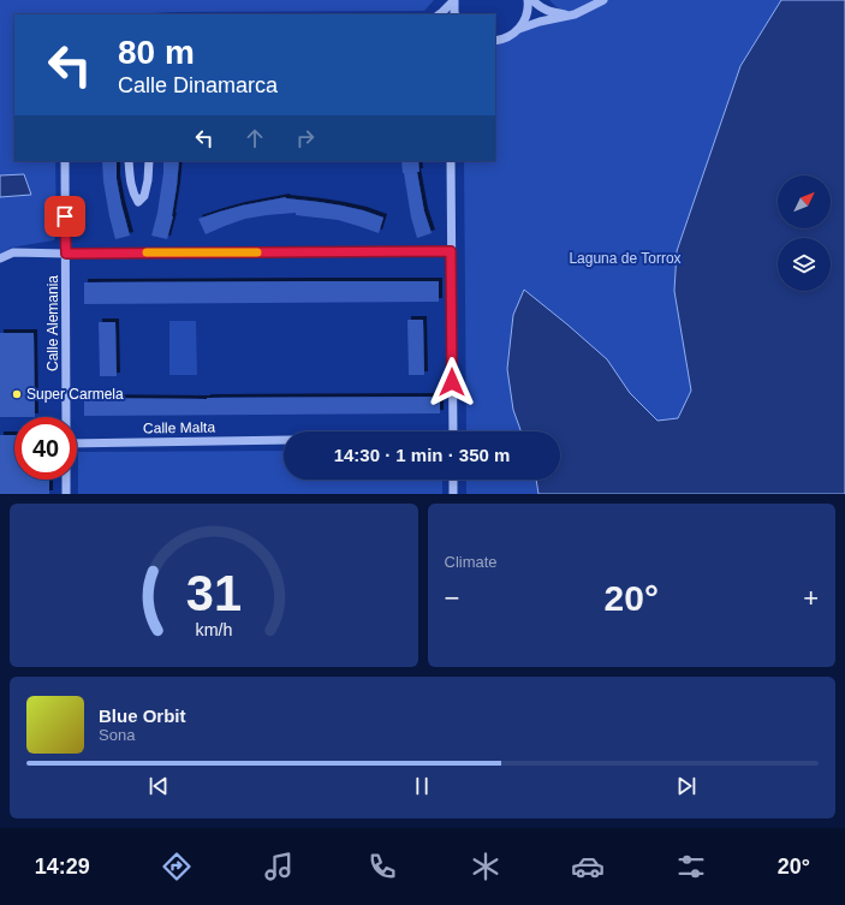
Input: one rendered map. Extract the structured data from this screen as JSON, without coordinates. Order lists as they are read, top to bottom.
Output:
{
  "streets": {
    "street": ["Calle Alemania", "Calle Malta"]
  },
  "parks": ["Laguna de Torrox"],
  "places": ["Super Carmela"],
  "north": "top right",
  "page": {
    "turn": ["80 m", "Calle Dinamarca"],
    "limit": "40",
    "trip": "14:30 · 1 min · 350 m",
    "tile": "Climate",
    "heat": ["−", "20°", "+"],
    "song": ["Blue Orbit", "Sona"],
    "tabs": ["14:29", "20°"],
    "gauge": ["31", "km/h"]
  }
}
